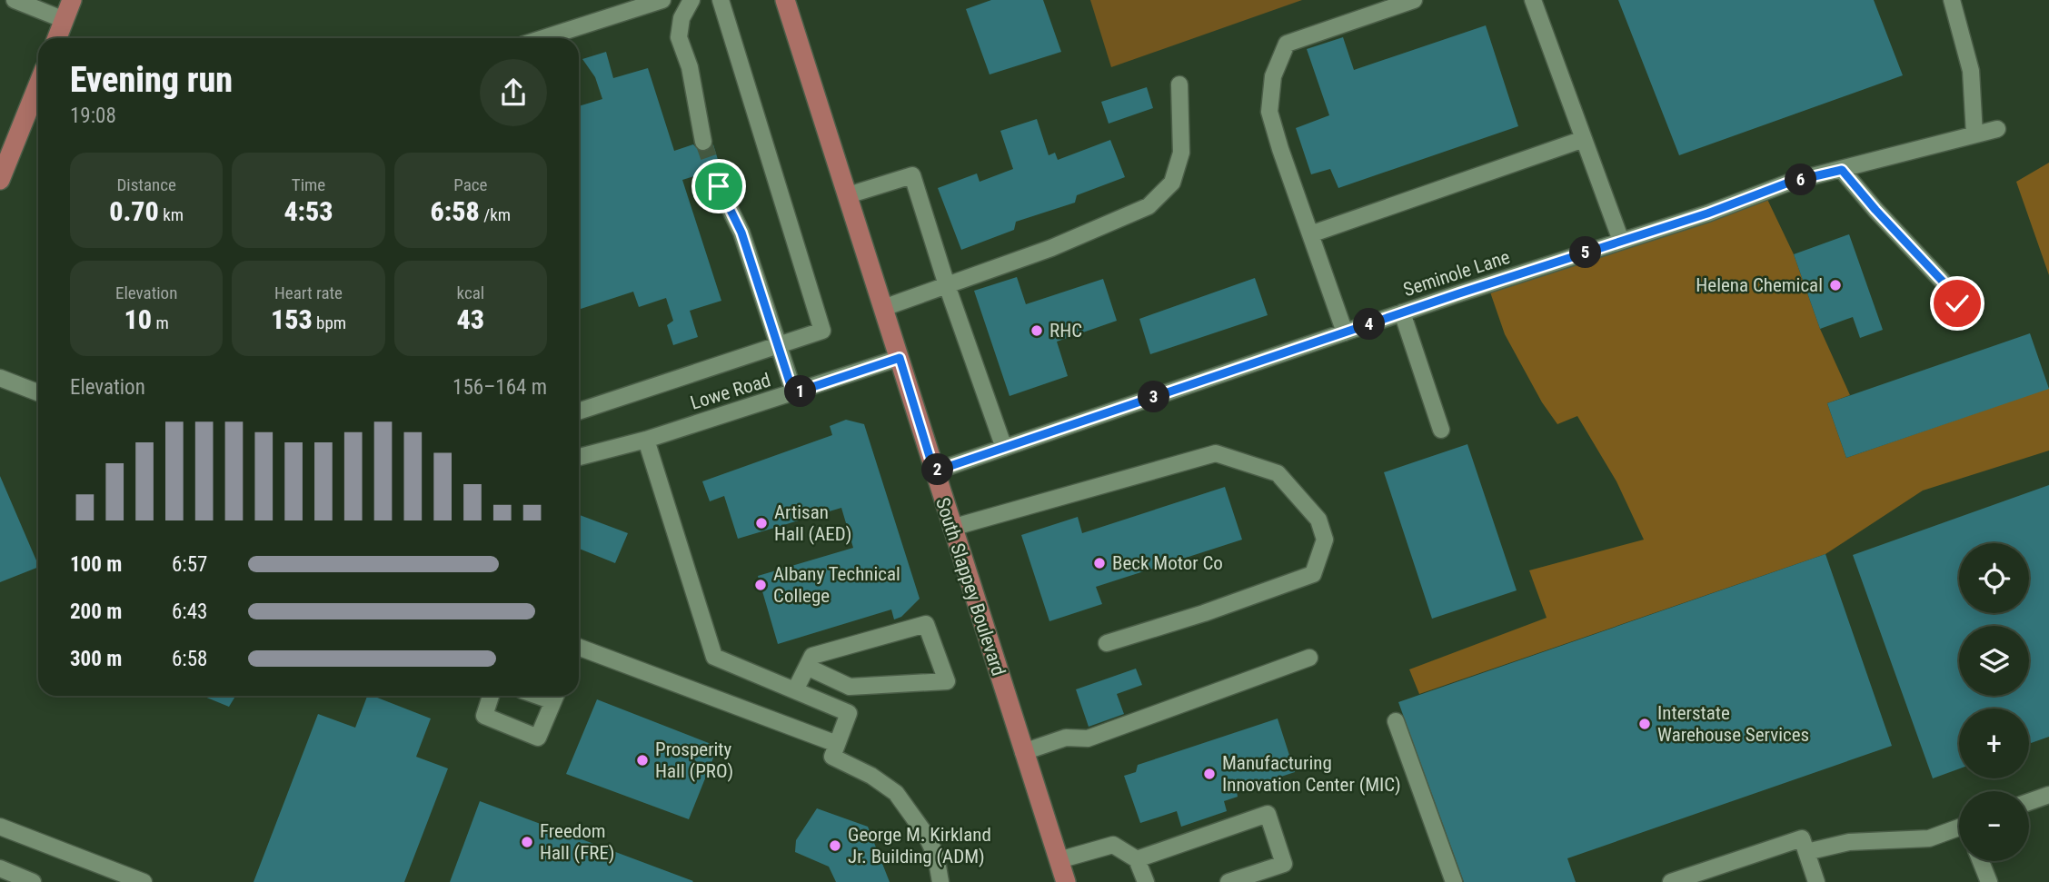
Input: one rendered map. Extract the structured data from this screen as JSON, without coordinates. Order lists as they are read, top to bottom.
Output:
{
  "streets": {
    "main road": ["South Slappey Boulevard"],
    "street": ["Seminole Lane", "Lowe Road"]
  },
  "crossings": [
    ["Seminole Lane", "South Slappey Boulevard"],
    ["Lowe Road", "South Slappey Boulevard"]
  ],
  "places": [
    "Helena Chemical",
    "RHC",
    "Artisan Hall (AED)",
    "Beck Motor Co",
    "Albany Technical College",
    "Interstate Warehouse Services",
    "Prosperity Hall (PRO)",
    "Manufacturing Innovation Center (MIC)",
    "Freedom Hall (FRE)",
    "George M. Kirkland Jr. Building (ADM)"
  ],
  "page": {
    "heading": ["Evening run", "19:08"],
    "stats": [
      ["Distance", "0.70 km"],
      ["Time", "4:53"],
      ["Pace", "6:58 /km"],
      ["Elevation", "10 m"],
      ["Heart rate", "153 bpm"],
      ["kcal", "43"]
    ],
    "pins": [
      "6",
      "5",
      "4",
      "1",
      "3",
      "2"
    ],
    "chart": ["Elevation", "156–164 m"],
    "list": [
      {
        "name": "100 m",
        "note": "6:57"
      },
      {
        "name": "200 m",
        "note": "6:43"
      },
      {
        "name": "300 m",
        "note": "6:58"
      }
    ],
    "map_buttons": ["+", "−"]
  }
}
